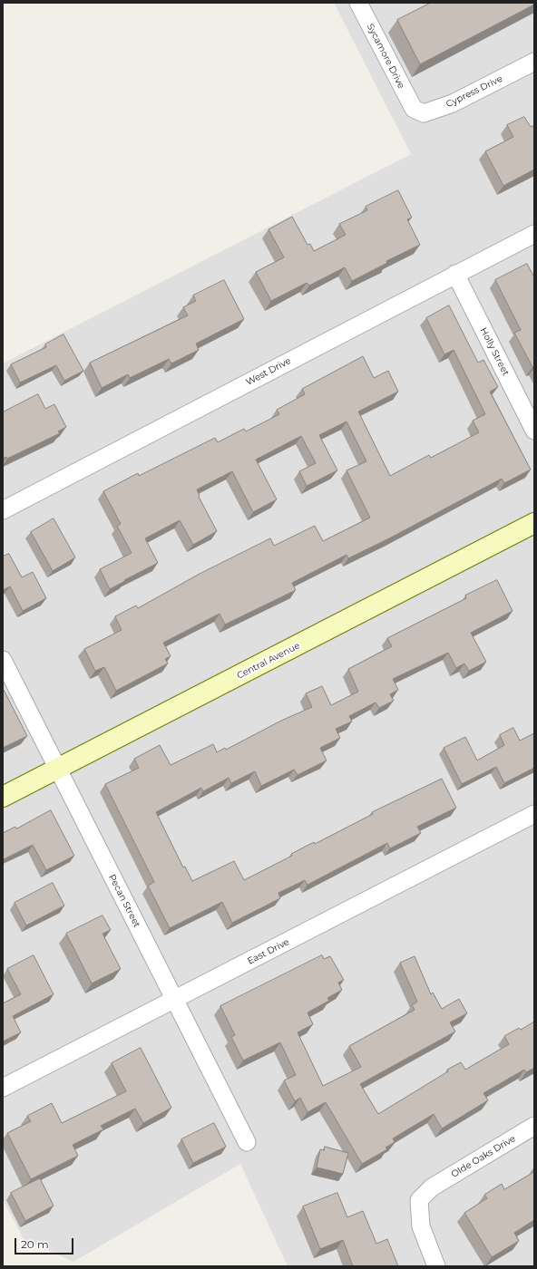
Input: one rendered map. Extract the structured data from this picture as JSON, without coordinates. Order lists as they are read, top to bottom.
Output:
{
  "streets": {
    "street": [
      "Sycamore Drive",
      "Cypress Drive",
      "Holly Street",
      "West Drive",
      "Central Avenue",
      "Pecan Street",
      "East Drive",
      "Olde Oaks Drive"
    ]
  },
  "crossings": [
    ["Sycamore Drive", "Cypress Drive"],
    ["Holly Street", "West Drive"],
    ["Central Avenue", "Pecan Street"],
    ["Pecan Street", "East Drive"]
  ],
  "scale_bar": "20 m"
}
